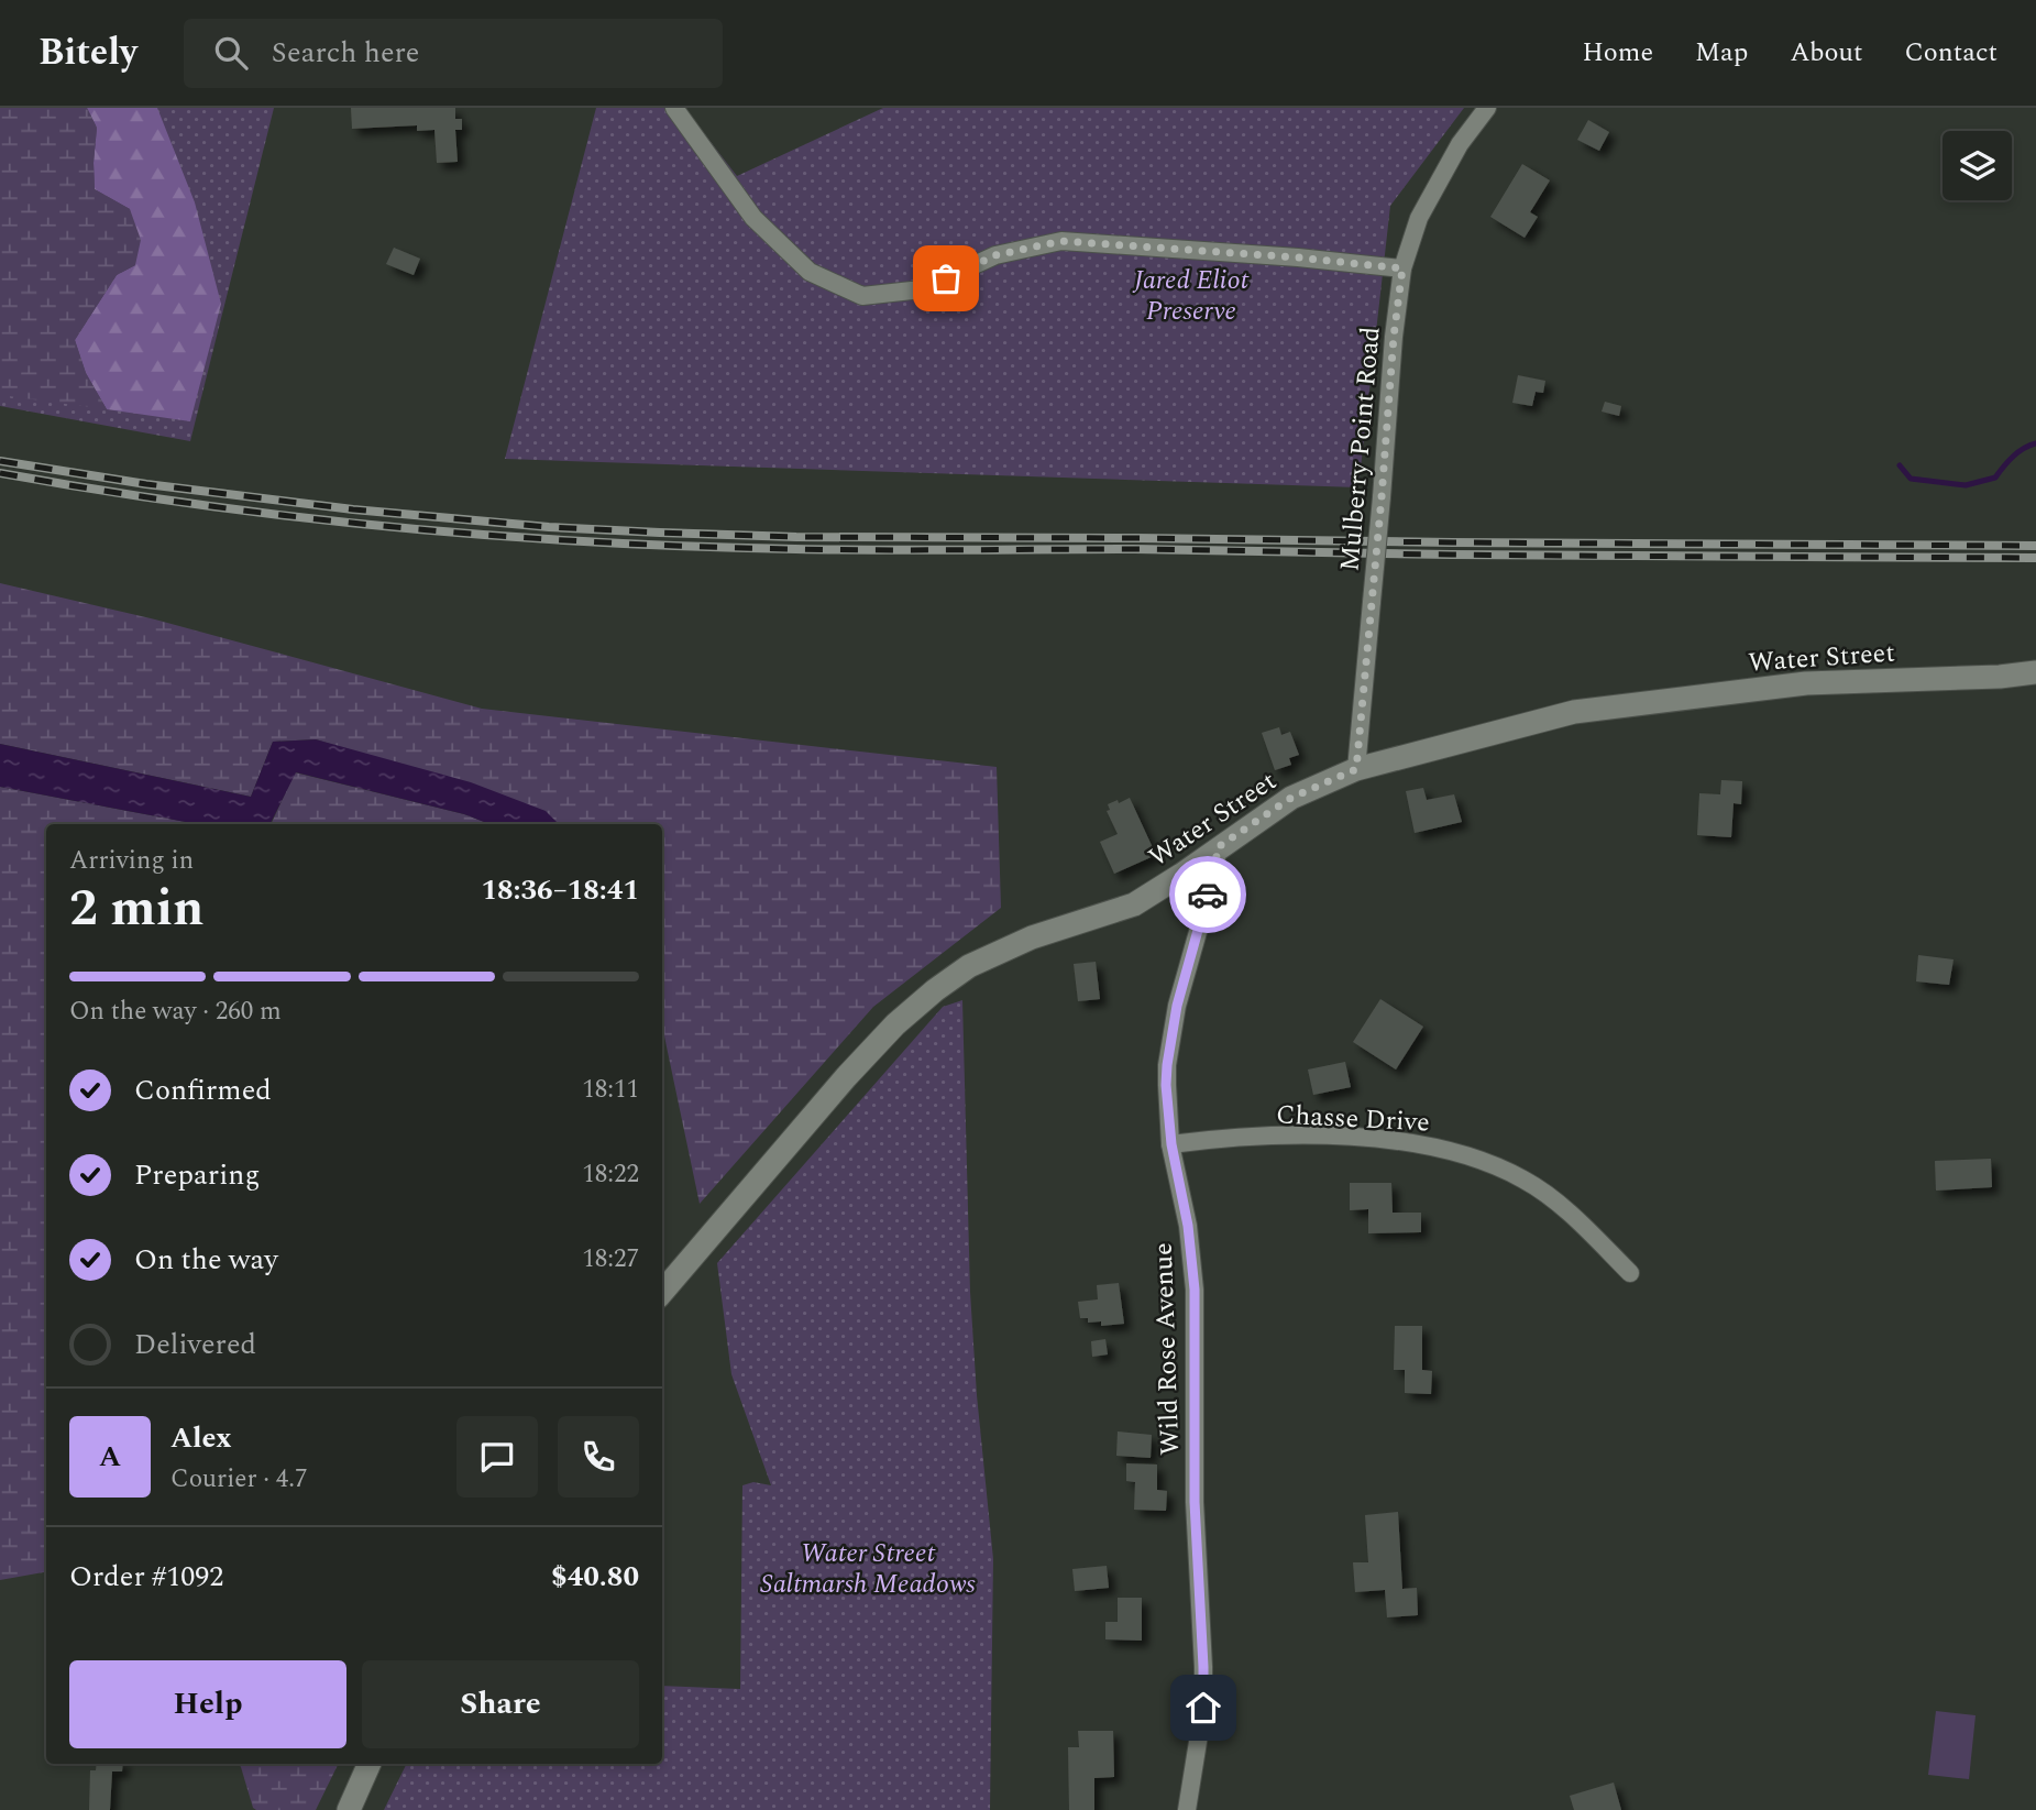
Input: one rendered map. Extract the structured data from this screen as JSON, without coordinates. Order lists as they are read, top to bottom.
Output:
{
  "streets": {
    "main road": ["Water Street"],
    "street": ["Mulberry Point Road", "Chasse Drive", "Wild Rose Avenue"]
  },
  "crossings": [
    ["Mulberry Point Road", "Water Street"],
    ["Water Street", "Wild Rose Avenue"],
    ["Chasse Drive", "Wild Rose Avenue"]
  ],
  "parks": ["Jared Eliot Preserve", "Water Street Saltmarsh Meadows"],
  "page": {
    "header": "Bitely",
    "search": "Search here",
    "nav": [
      "Home",
      "Map",
      "About",
      "Contact"
    ],
    "heading": ["2 min", "Arriving in", "18:36–18:41"],
    "panel": [
      "Alex",
      "Courier · 4.7",
      "Order #1092",
      "$40.80"
    ],
    "bar": "On the way · 260 m",
    "list": [
      ["Confirmed", "18:11"],
      ["Preparing", "18:22"],
      ["On the way", "18:27"],
      "Delivered"
    ],
    "round": "A",
    "buttons": ["Help", "Share"]
  }
}
